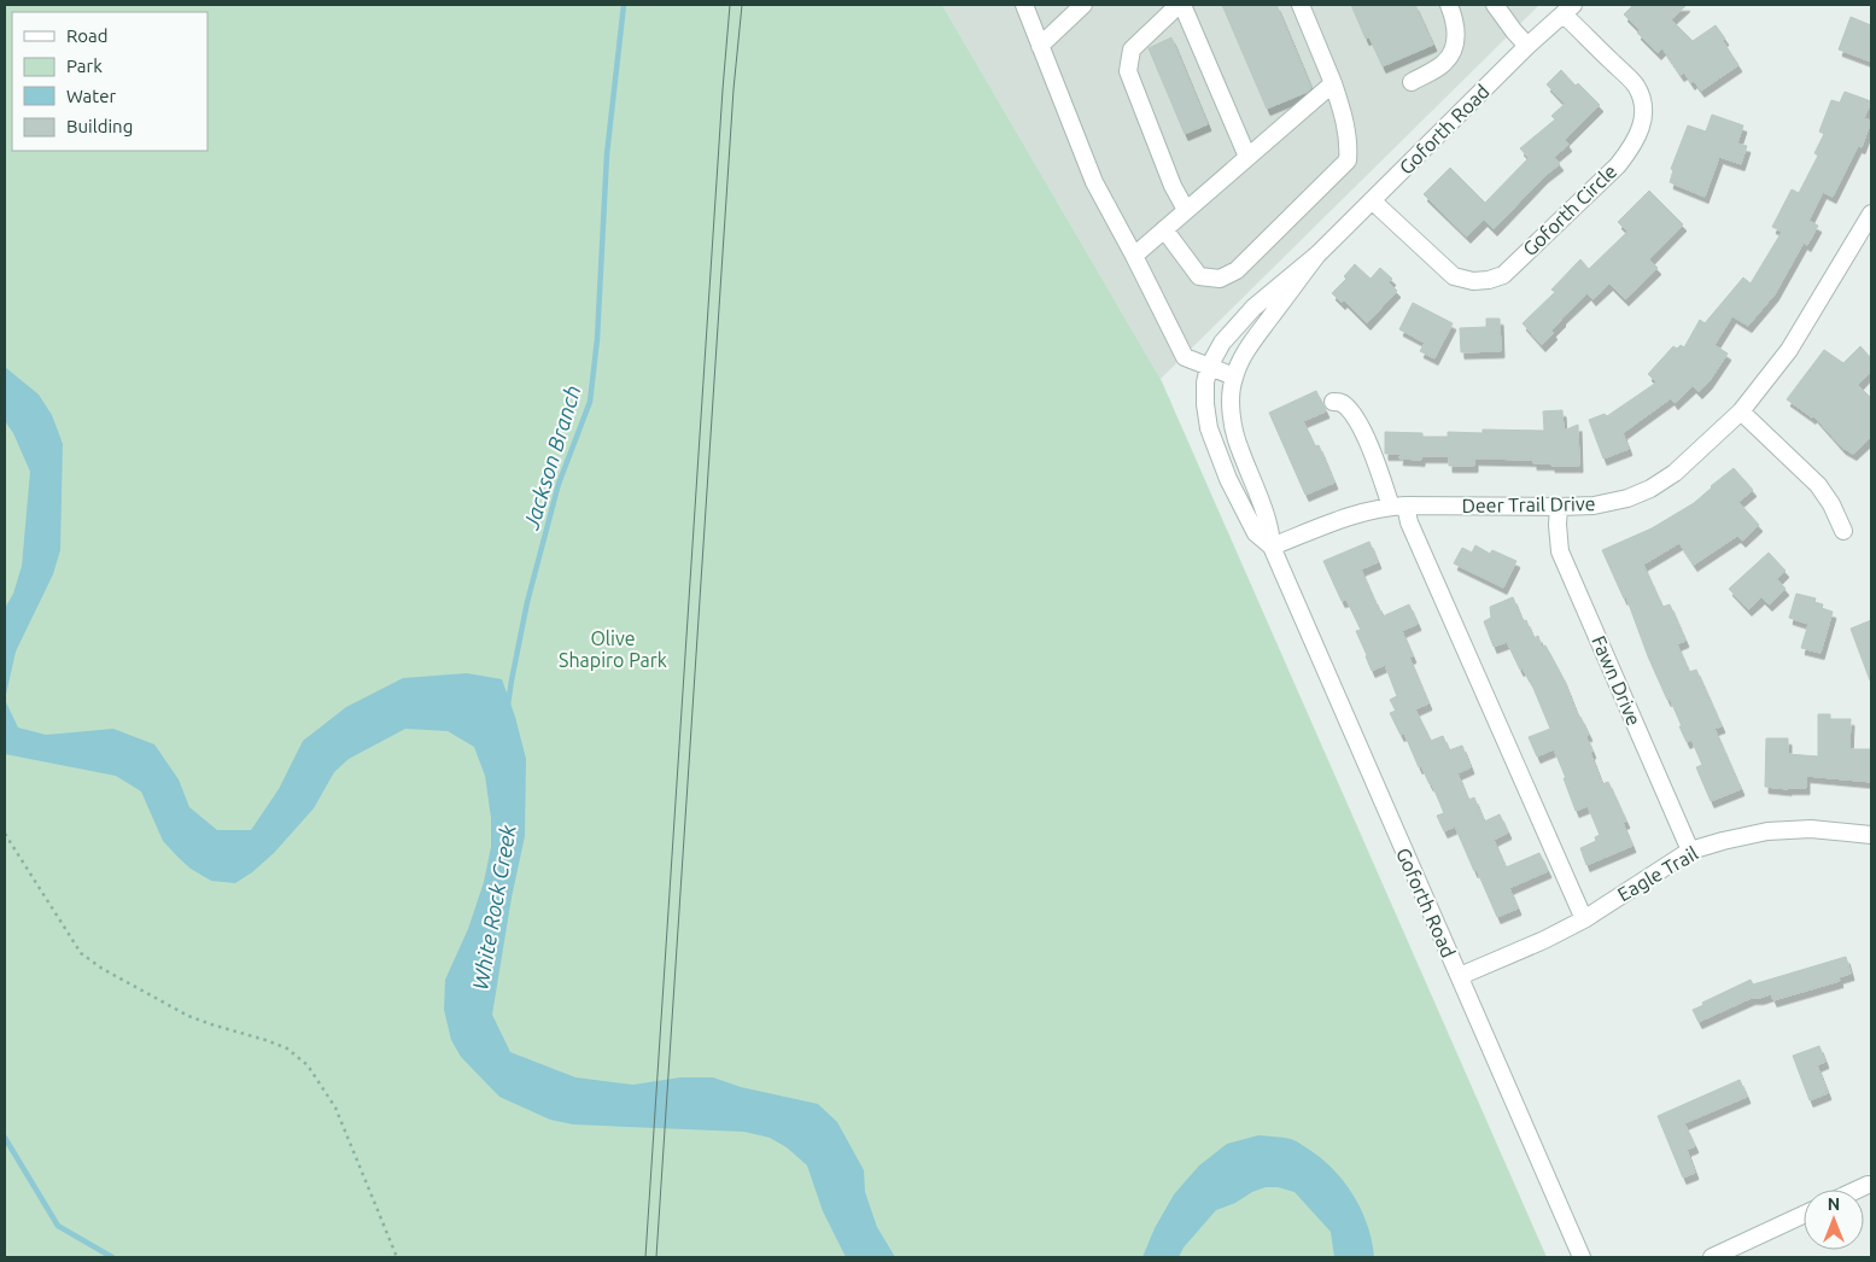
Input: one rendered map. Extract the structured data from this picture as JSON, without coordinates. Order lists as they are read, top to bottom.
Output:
{
  "streets": {
    "street": [
      "Goforth Road",
      "Goforth Circle",
      "Deer Trail Drive",
      "Fawn Drive",
      "Eagle Trail"
    ]
  },
  "crossings": [
    ["Goforth Road", "Goforth Circle"],
    ["Goforth Road", "Deer Trail Drive"],
    ["Goforth Road", "Eagle Trail"],
    ["Deer Trail Drive", "Fawn Drive"],
    ["Fawn Drive", "Eagle Trail"]
  ],
  "water": ["Jackson Branch", "White Rock Creek"],
  "parks": ["Olive Shapiro Park"],
  "legend": [
    "Road",
    "Park",
    "Water",
    "Building"
  ],
  "north": "top"
}
